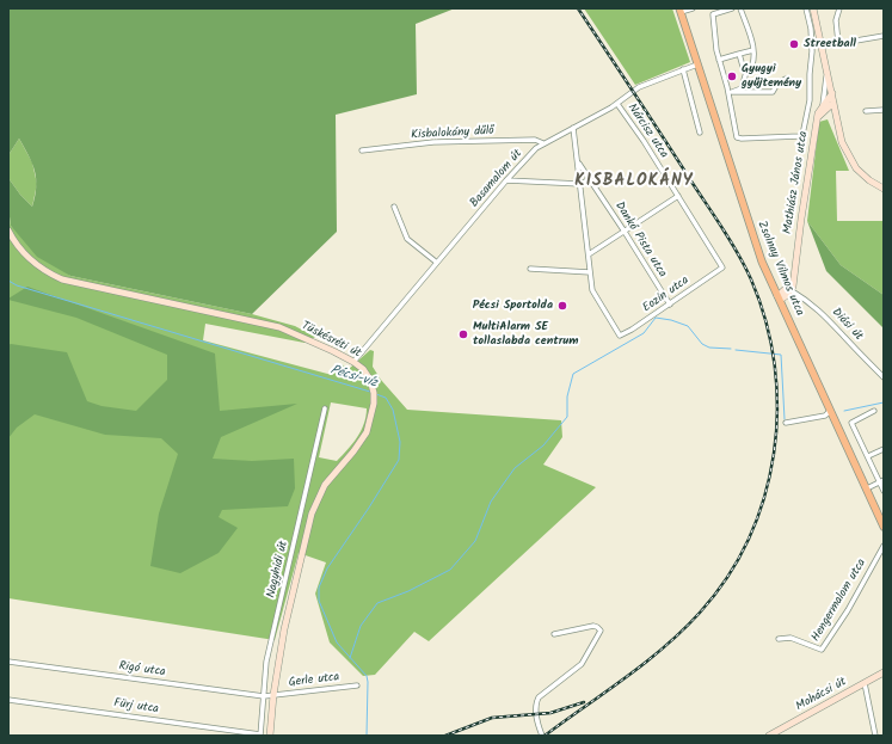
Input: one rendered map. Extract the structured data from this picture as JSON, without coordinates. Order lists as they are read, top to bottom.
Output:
{
  "streets": {
    "main road": ["Zsolnay Vilmos utca"],
    "street": [
      "Nárcisz utca",
      "Kisbalokány dűlő",
      "Basamalom út",
      "Mathiász János utca",
      "Dankó Pista utca",
      "Eozin utca",
      "Diósi út",
      "Tüskésréti út",
      "Nagyhidi út",
      "Hengermalom utca",
      "Rigó utca",
      "Gerle utca",
      "Mohácsi út",
      "Fürj utca"
    ]
  },
  "crossings": [
    ["Nárcisz utca", "Basamalom út"],
    ["Nárcisz utca", "Eozin utca"],
    ["Kisbalokány dűlő", "Basamalom út"],
    ["Basamalom út", "Zsolnay Vilmos utca"],
    ["Basamalom út", "Tüskésréti út"],
    ["Mathiász János utca", "Zsolnay Vilmos utca"],
    ["Mathiász János utca", "Diósi út"],
    ["Dankó Pista utca", "Eozin utca"],
    ["Tüskésréti út", "Rigó utca"],
    ["Tüskésréti út", "Gerle utca"],
    ["Nagyhidi út", "Rigó utca"],
    ["Nagyhidi út", "Fürj utca"],
    ["Rigó utca", "Gerle utca"]
  ],
  "districts": ["KISBALOKÁNY"],
  "water": ["Pécsi-víz"],
  "places": [
    "Streetball",
    "Gyugyi gyűjtemény",
    "Pécsi Sportolda",
    "MultiAlarm SE tollaslabda centrum"
  ]
}
